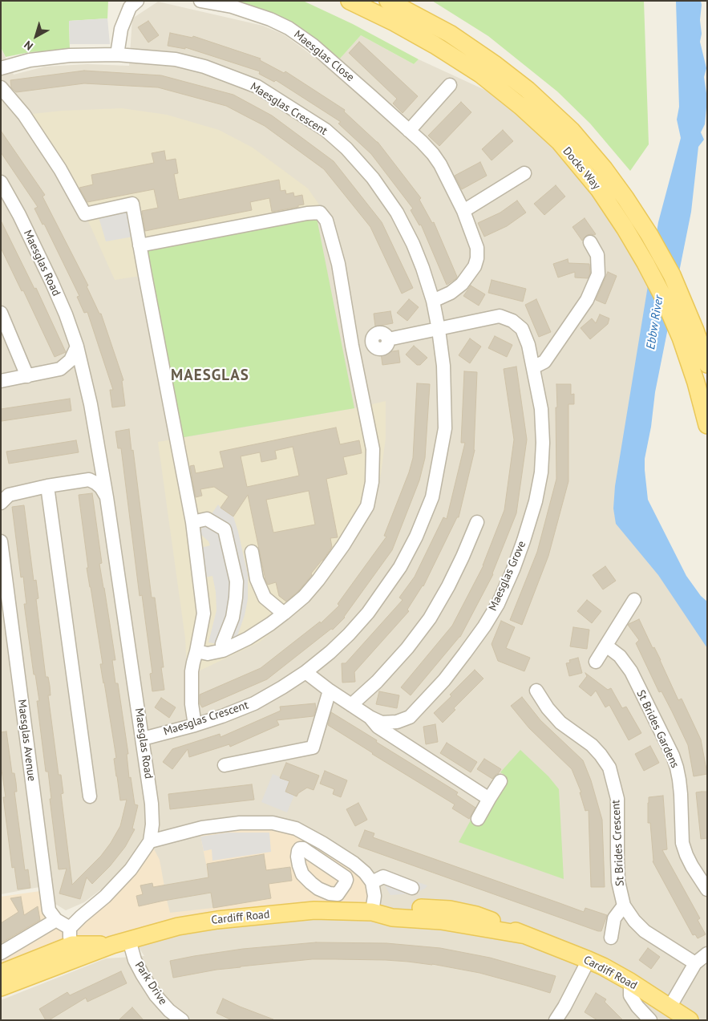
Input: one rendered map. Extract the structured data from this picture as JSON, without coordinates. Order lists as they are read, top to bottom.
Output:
{
  "streets": {
    "main road": ["Docks Way", "Cardiff Road"],
    "street": [
      "Maesglas Close",
      "Maesglas Crescent",
      "Maesglas Road",
      "Maesglas Grove",
      "St Brides Gardens",
      "Maesglas Avenue",
      "St Brides Crescent",
      "Park Drive"
    ]
  },
  "crossings": [
    ["Maesglas Close", "Maesglas Crescent"],
    ["Maesglas Crescent", "Maesglas Road"],
    ["Maesglas Crescent", "Maesglas Grove"],
    ["Maesglas Road", "Cardiff Road"],
    ["Cardiff Road", "Park Drive"]
  ],
  "districts": ["MAESGLAS"],
  "water": ["Ebbw River"],
  "north": "bottom left"
}
